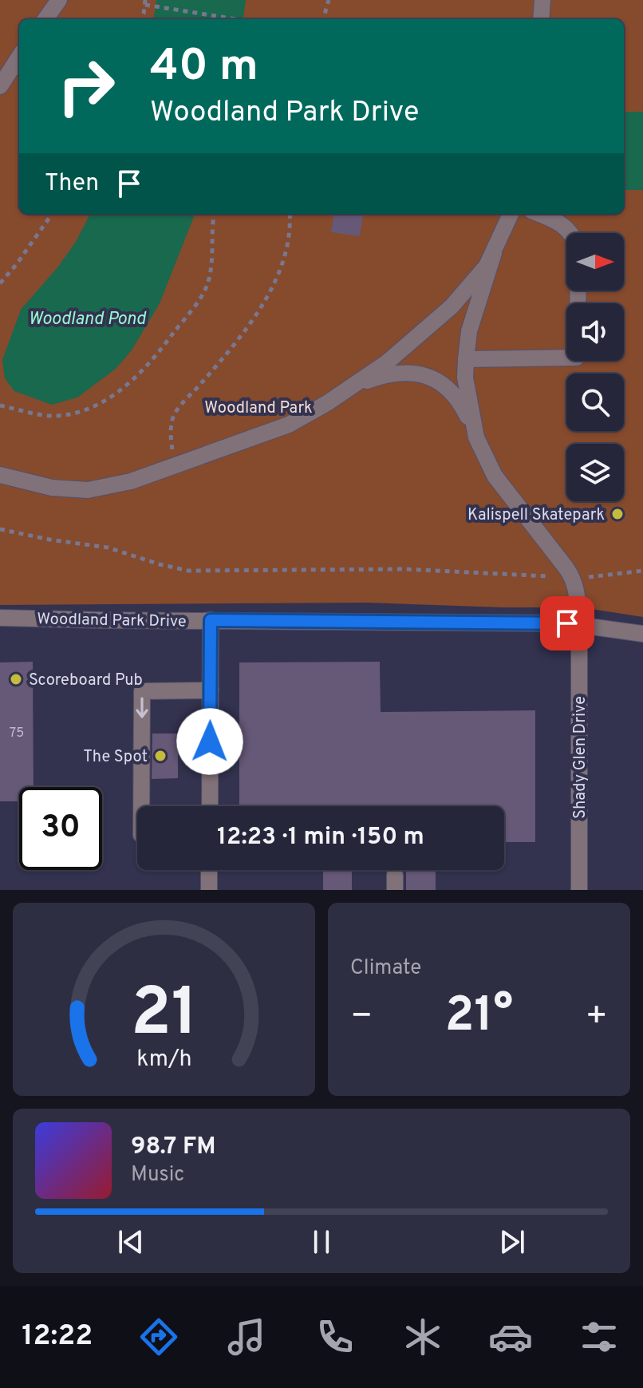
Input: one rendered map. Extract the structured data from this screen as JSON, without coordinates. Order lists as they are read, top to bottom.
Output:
{
  "streets": {
    "street": ["Woodland Park Drive", "Shady Glen Drive"]
  },
  "crossings": [
    ["Woodland Park Drive", "Shady Glen Drive"]
  ],
  "water": ["Woodland Pond"],
  "parks": ["Woodland Park"],
  "places": ["Kalispell Skatepark", "Scoreboard Pub", "The Spot"],
  "house_numbers": ["75"],
  "north": "right",
  "page": {
    "turn": ["40 m", "Woodland Park Drive"],
    "then": "Then",
    "limit": "30",
    "trip": "12:23 · 1 min · 150 m",
    "tile": "Climate",
    "heat": ["−", "21°", "+"],
    "song": ["98.7 FM", "Music"],
    "tabs": "12:22",
    "gauge": ["21", "km/h"]
  }
}
